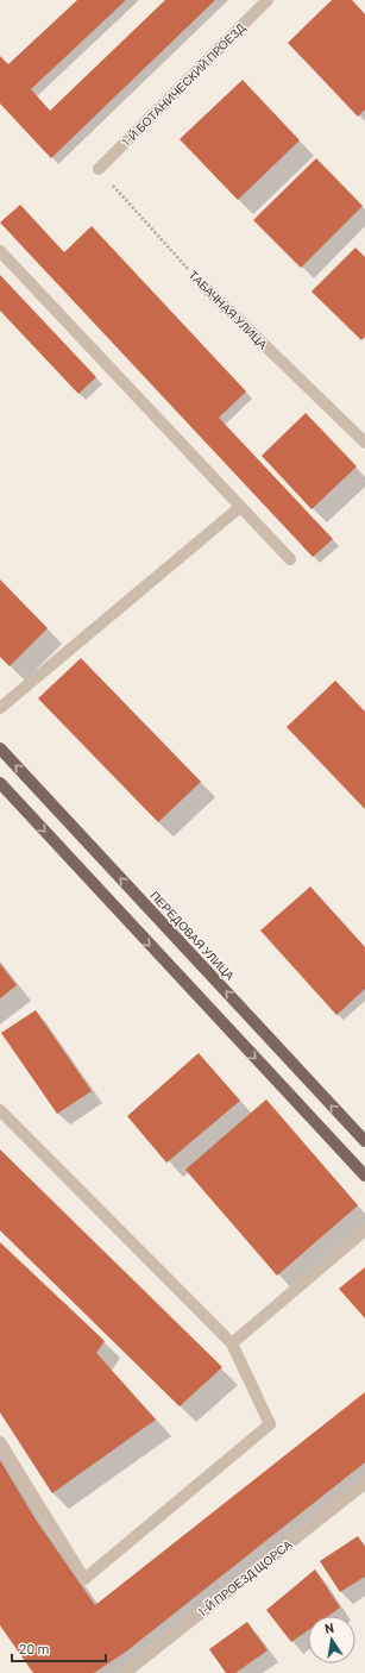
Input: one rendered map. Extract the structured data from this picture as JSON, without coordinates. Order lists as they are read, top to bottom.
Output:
{
  "streets": {
    "main road": ["ПЕРЕДОВАЯ УЛИЦА"],
    "street": ["1-Й БОТАНИЧЕСКИЙ ПРОЕЗД", "ТАБАЧНАЯ УЛИЦА", "1-Й ПРОЕЗД ЩОРСА"]
  },
  "crossings": [
    ["1-Й БОТАНИЧЕСКИЙ ПРОЕЗД", "ТАБАЧНАЯ УЛИЦА"]
  ],
  "scale_bar": "20 m",
  "north": "top"
}
